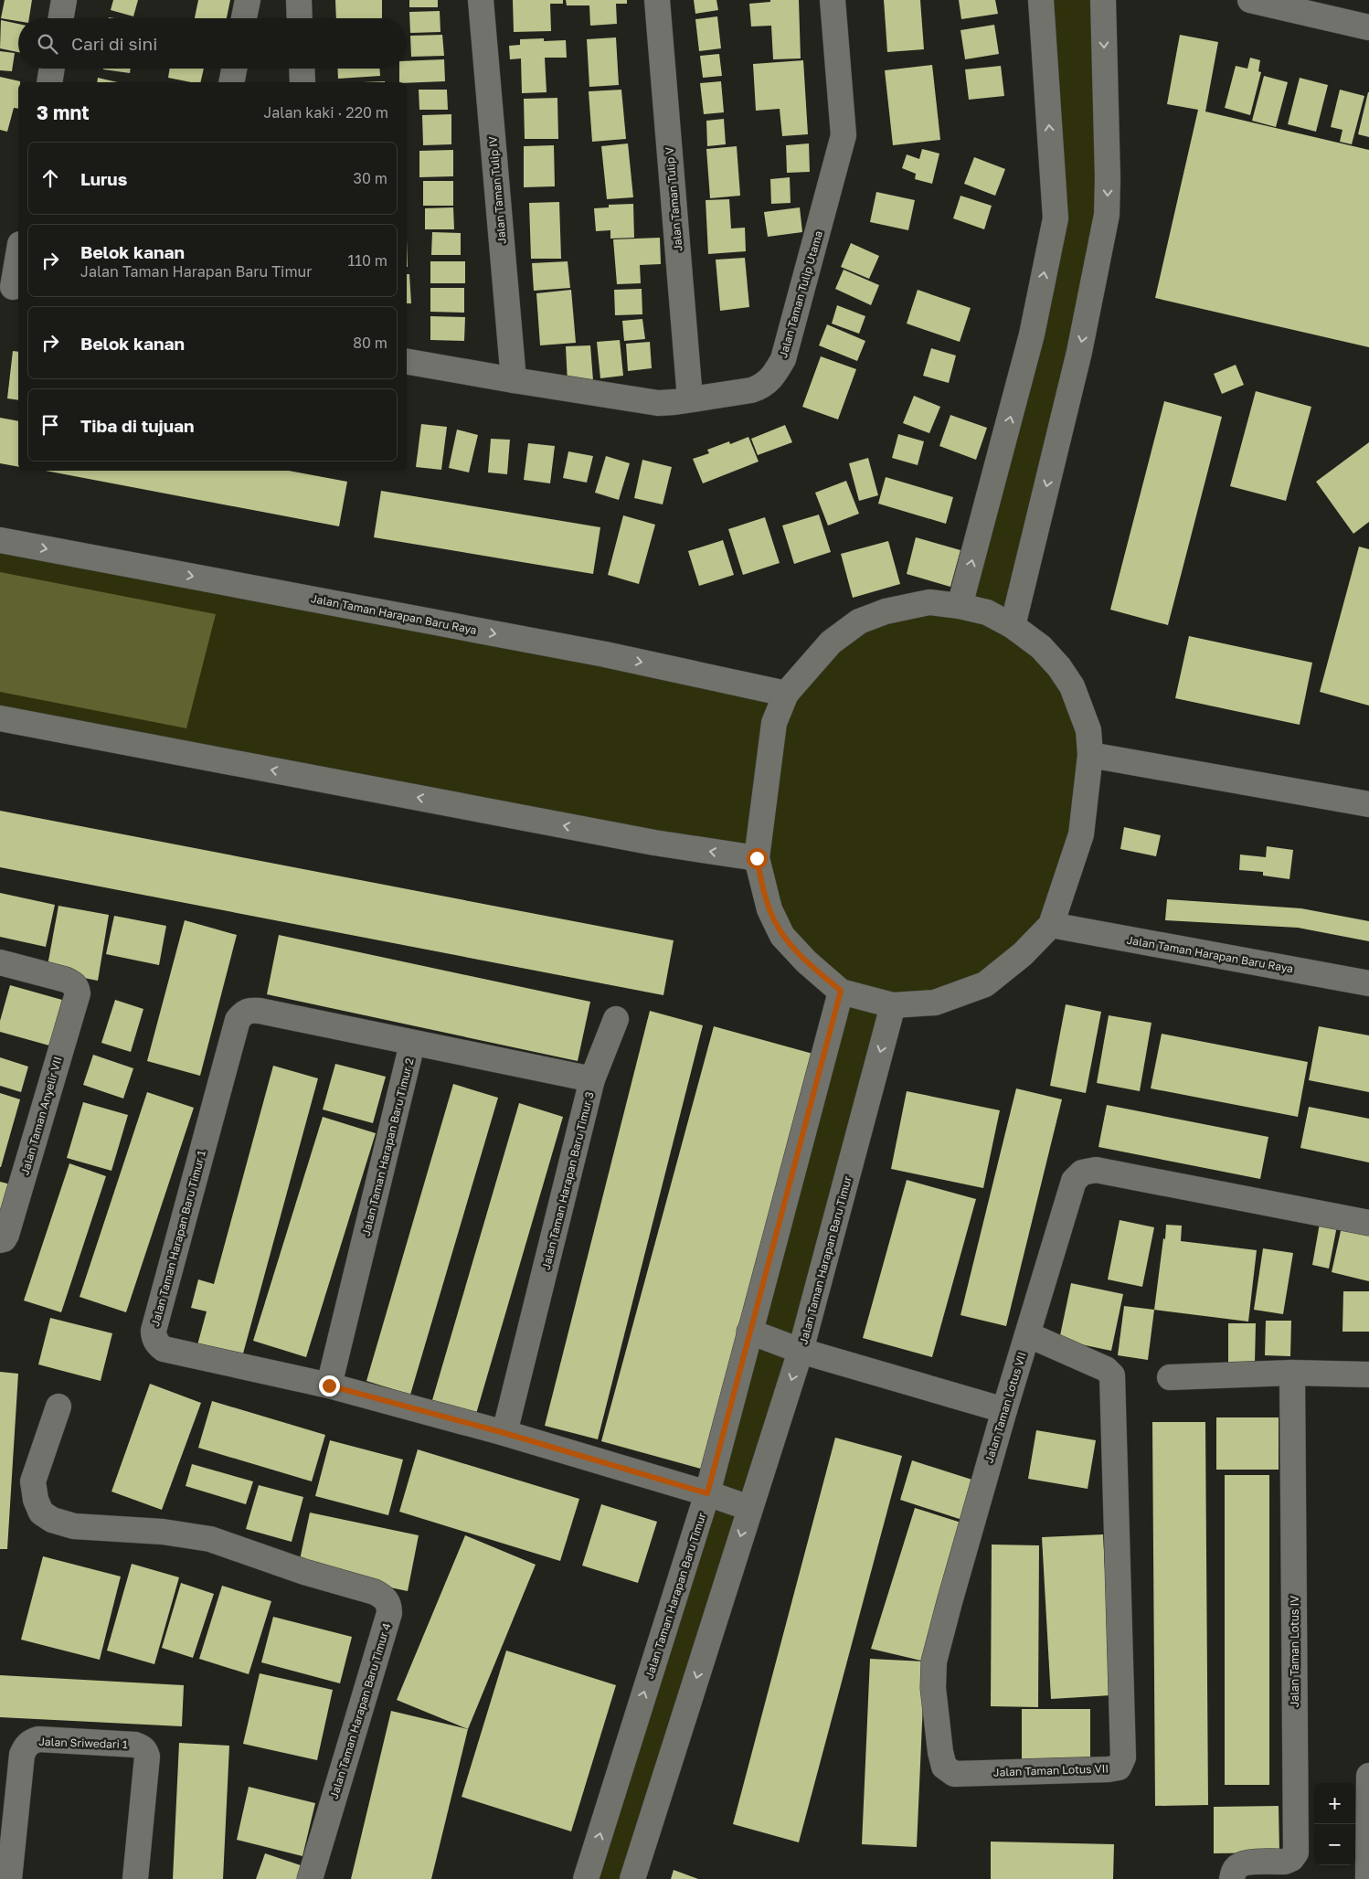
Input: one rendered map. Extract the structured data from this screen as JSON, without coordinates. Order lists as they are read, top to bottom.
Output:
{
  "streets": {
    "street": [
      "Jalan Taman Tulip IV",
      "Jalan Taman Tulip V",
      "Jalan Taman Tulip Utama",
      "Jalan Taman Harapan Baru Raya",
      "Jalan Taman Anyelir VII",
      "Jalan Taman Harapan Baru Timur 2",
      "Jalan Taman Harapan Baru Timur 3",
      "Jalan Taman Harapan Baru Timur 1",
      "Jalan Taman Harapan Baru Timur",
      "Jalan Taman Lotus VII",
      "Jalan Taman Lotus IV",
      "Jalan Taman Harapan Baru Timur 4",
      "Jalan Sriwedari 1"
    ]
  },
  "crossings": [
    ["Jalan Taman Tulip IV", "Jalan Taman Tulip Utama"],
    ["Jalan Taman Tulip V", "Jalan Taman Tulip Utama"],
    ["Jalan Taman Harapan Baru Timur 2", "Jalan Taman Harapan Baru Timur 3"],
    ["Jalan Taman Harapan Baru Timur 2", "Jalan Taman Harapan Baru Timur 1"],
    ["Jalan Taman Harapan Baru Timur 3", "Jalan Taman Harapan Baru Timur 1"],
    ["Jalan Taman Harapan Baru Timur 1", "Jalan Taman Harapan Baru Timur"]
  ],
  "page": {
    "search": "Cari di sini",
    "heading": ["3 mnt", "Jalan kaki · 220 m"],
    "list": [
      ["Lurus", "30 m"],
      ["Belok kanan", "Jalan Taman Harapan Baru Timur", "110 m"],
      ["Belok kanan", "80 m"],
      "Tiba di tujuan"
    ],
    "map_buttons": ["+", "−"]
  }
}
